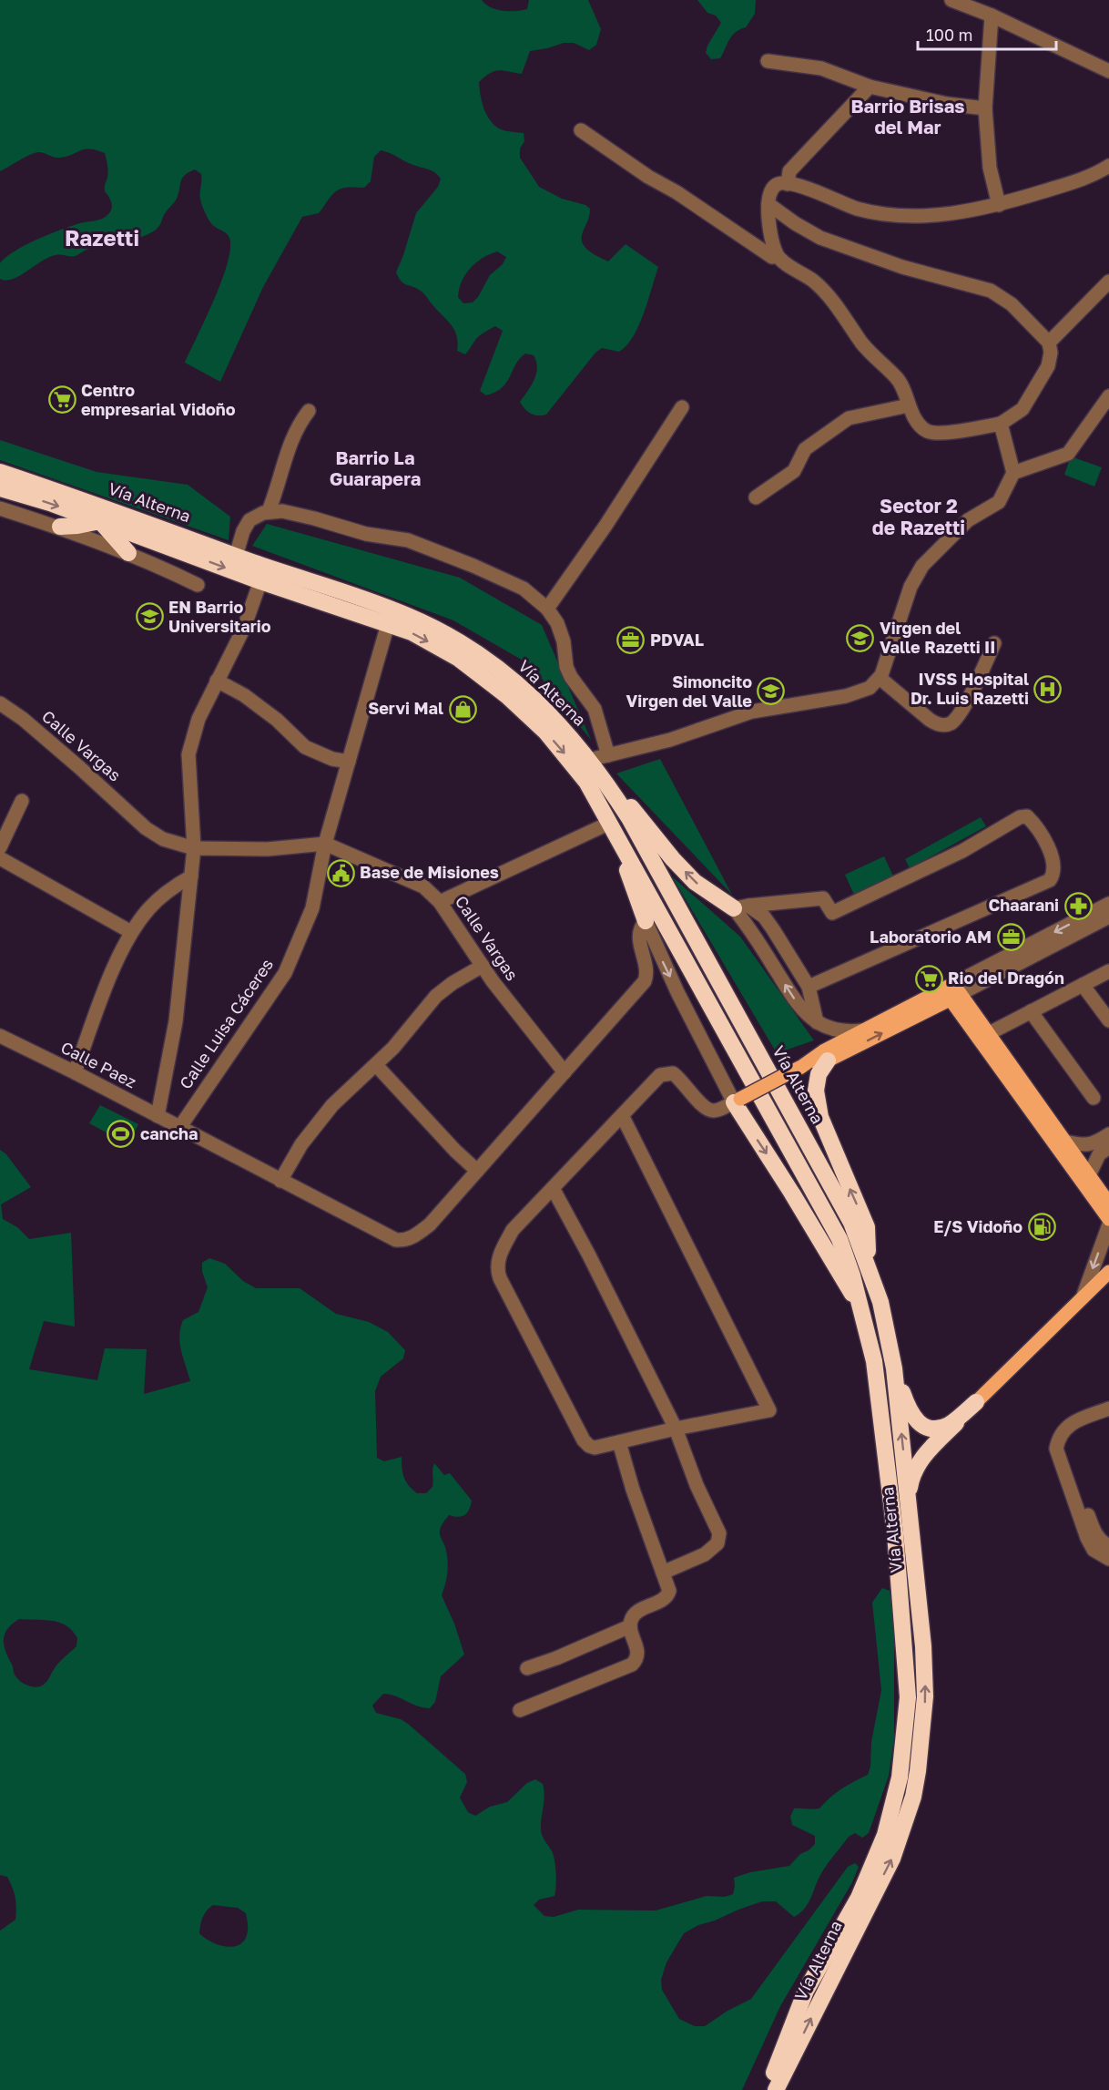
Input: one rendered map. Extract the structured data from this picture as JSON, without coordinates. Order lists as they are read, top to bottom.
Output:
{
  "streets": {
    "highway": ["Vía Alterna"],
    "street": ["Calle Vargas", "Calle Luisa Cáceres", "Calle Paez"]
  },
  "crossings": [
    ["Vía Alterna", "Calle Luisa Cáceres"],
    ["Calle Vargas", "Calle Luisa Cáceres"],
    ["Calle Luisa Cáceres", "Calle Paez"]
  ],
  "districts": [
    "Barrio Brisas del Mar",
    "Razetti",
    "Barrio La Guarapera",
    "Sector 2 de Razetti"
  ],
  "places": {
    "supermarket": ["Centro empresarial Vidoño", "Rio del Dragón"],
    "school or university": ["EN Barrio Universitario", "Virgen del Valle Razetti II", "Simoncito Virgen del Valle"],
    "office": ["PDVAL", "Laboratorio AM"],
    "hospital": ["IVSS Hospital Dr. Luis Razetti"],
    "shop": ["Servi Mal"],
    "public building": ["Base de Misiones"],
    "pharmacy": ["Chaarani"],
    "sports": ["cancha"],
    "fuel station": ["E/S Vidoño"]
  },
  "scale_bar": "100 m"
}
